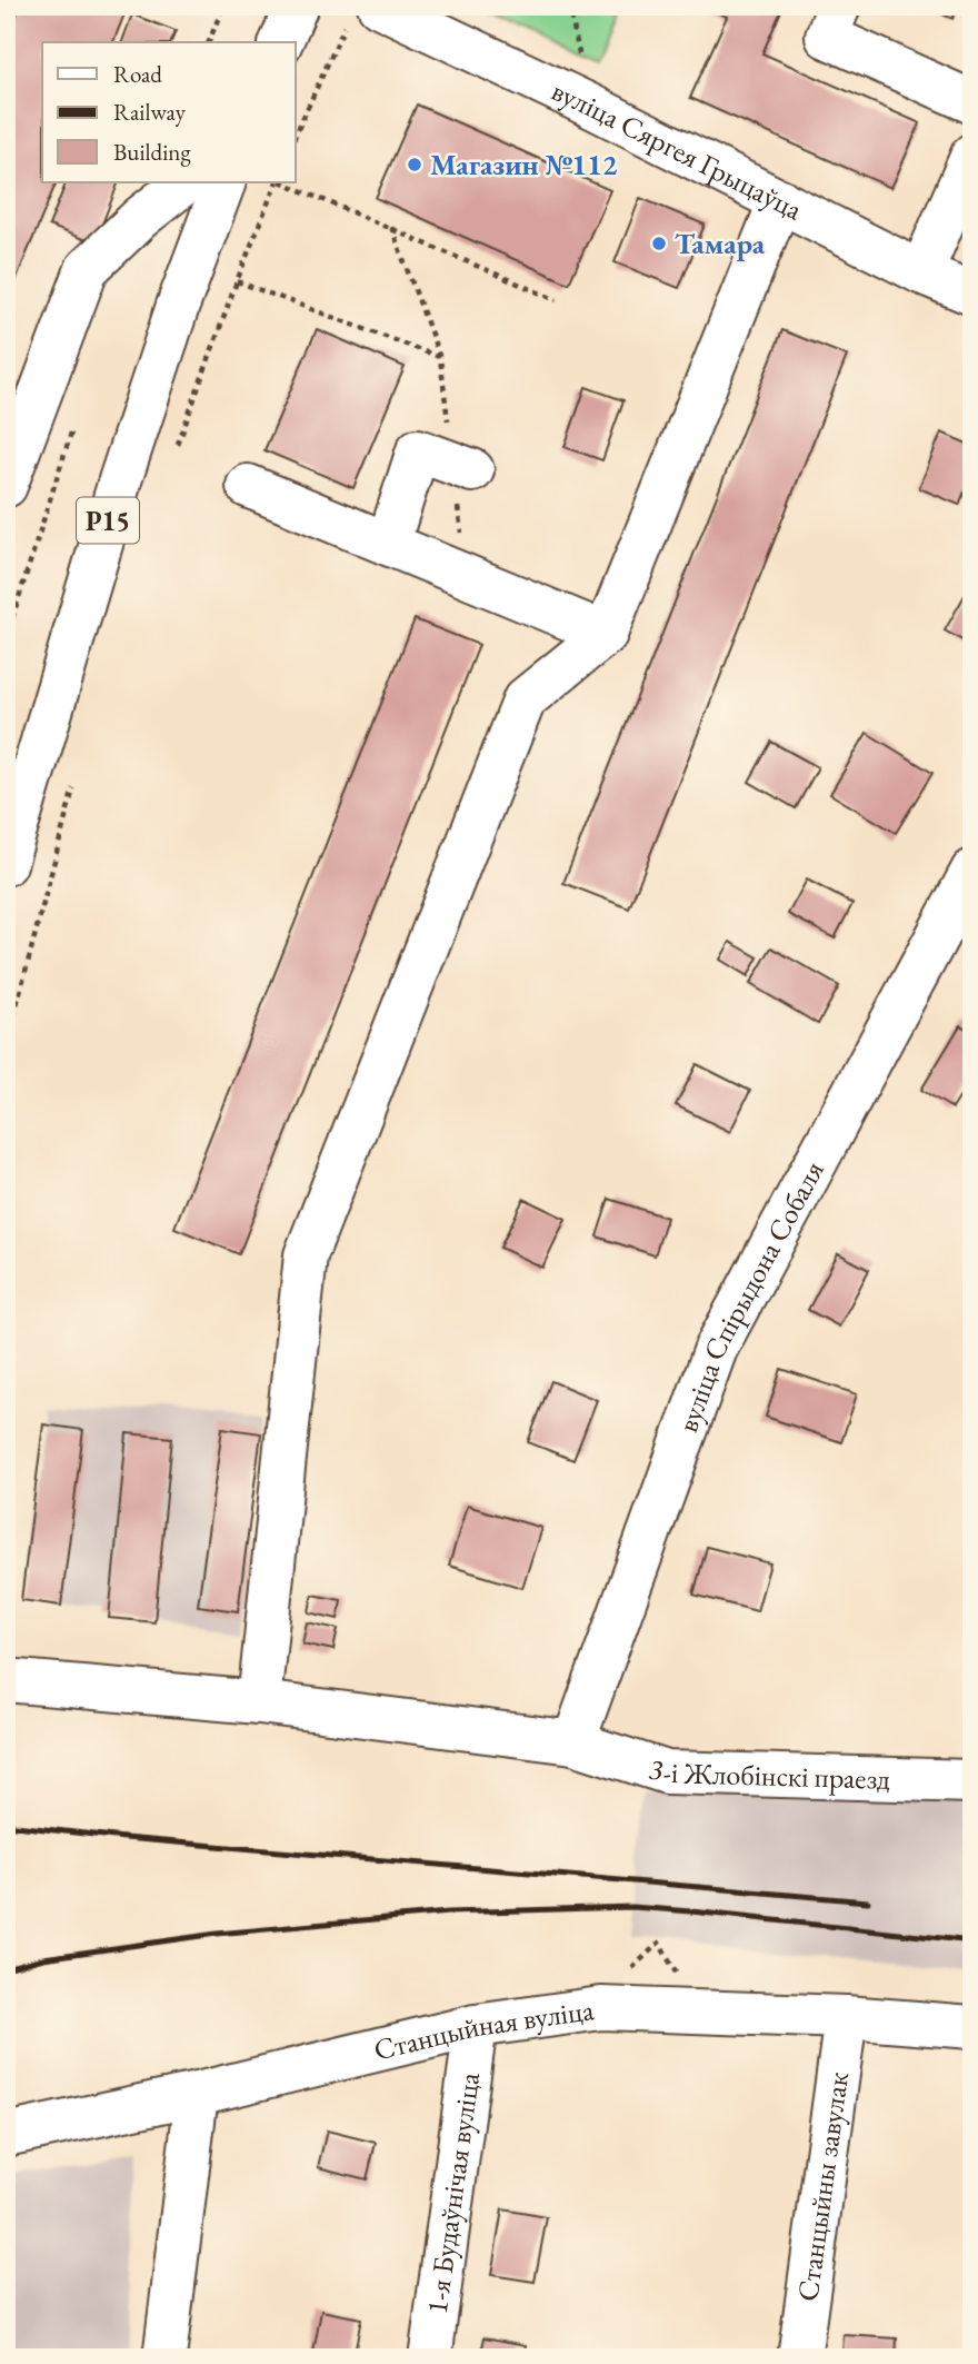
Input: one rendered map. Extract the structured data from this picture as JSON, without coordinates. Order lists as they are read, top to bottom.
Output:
{
  "streets": {
    "street": [
      "вуліца Сяргея Грыцаўца",
      "Р15",
      "вуліца Спірыдона Собаля",
      "3-і Жлобінскі праезд",
      "Станцыйная вуліца",
      "Станцыйны завулак",
      "1-я Будаўнічая вуліца"
    ]
  },
  "crossings": [
    ["вуліца Спірыдона Собаля", "3-і Жлобінскі праезд"],
    ["Станцыйная вуліца", "Станцыйны завулак"],
    ["Станцыйная вуліца", "1-я Будаўнічая вуліца"]
  ],
  "places": ["Магазин №112", "Тамара"],
  "legend": ["Road", "Railway", "Building"]
}
